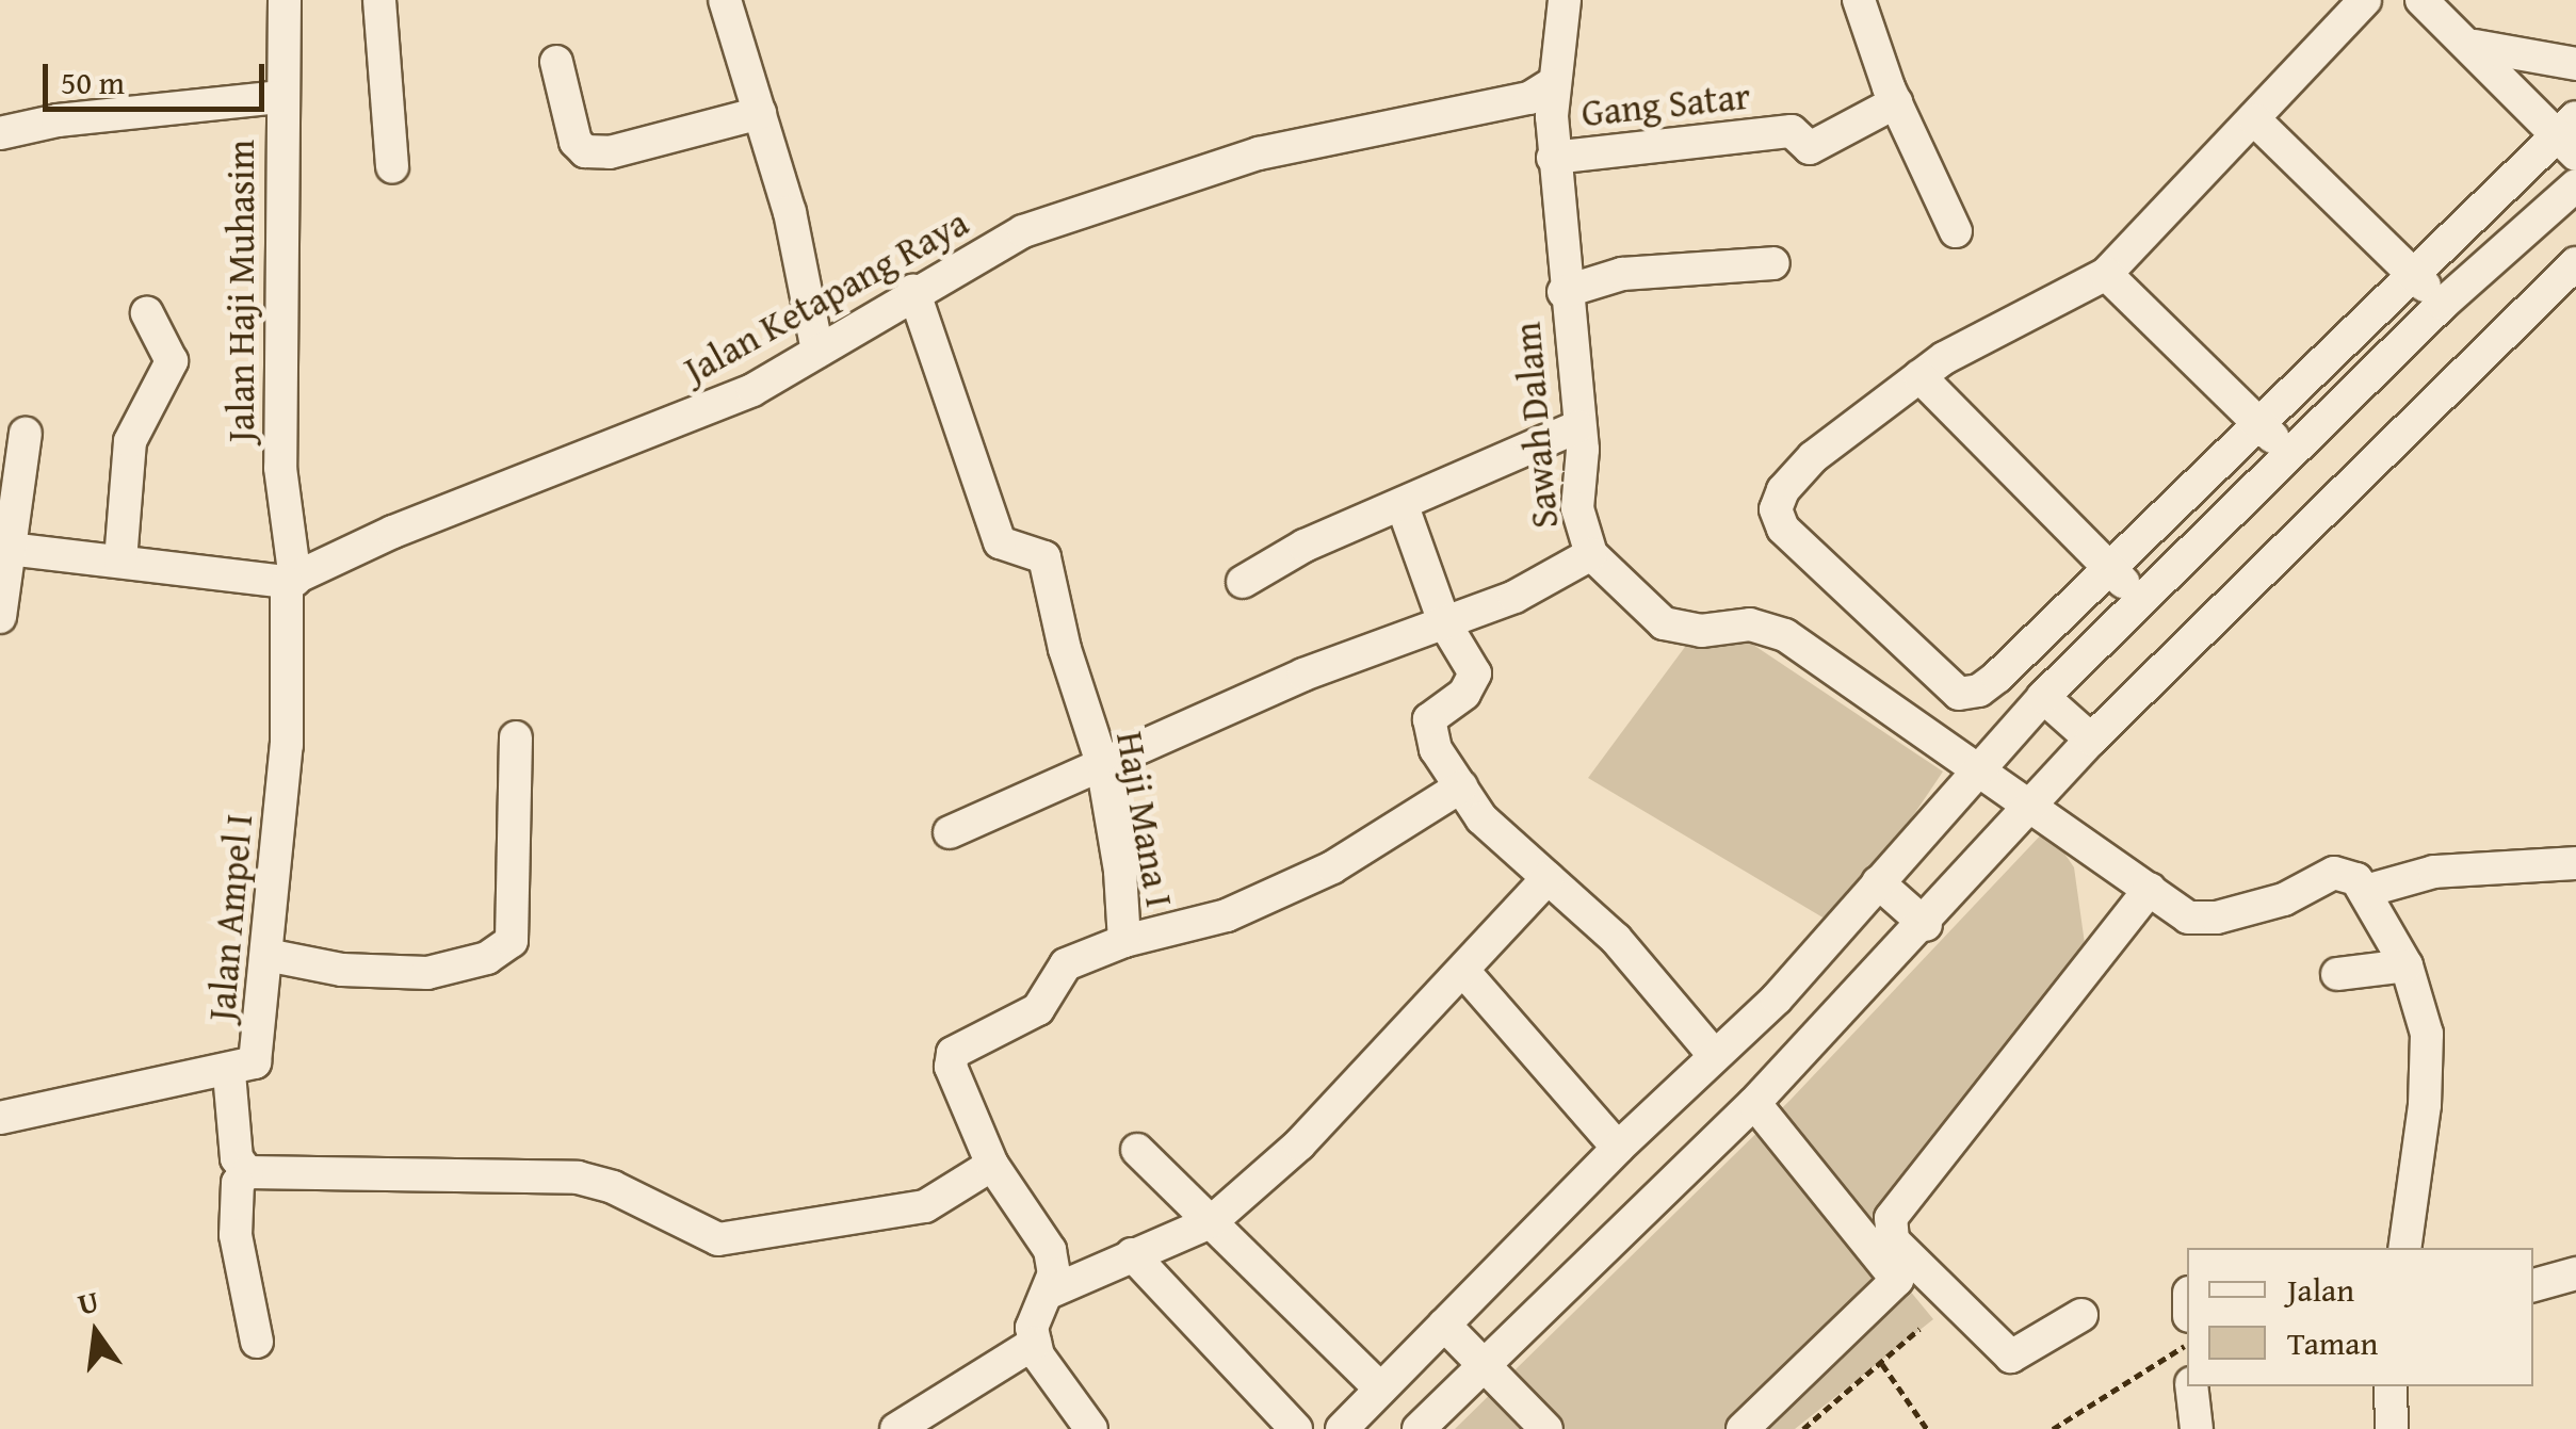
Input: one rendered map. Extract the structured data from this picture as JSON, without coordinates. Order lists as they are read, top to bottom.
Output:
{
  "streets": {
    "street": [
      "Gang Satar",
      "Jalan Haji Muhasim",
      "Jalan Ketapang Raya",
      "Sawah Dalam",
      "Haji Mana I",
      "Jalan Ampel I"
    ]
  },
  "crossings": [
    ["Gang Satar", "Sawah Dalam"],
    ["Jalan Haji Muhasim", "Jalan Ketapang Raya"],
    ["Jalan Haji Muhasim", "Jalan Ampel I"],
    ["Jalan Ketapang Raya", "Sawah Dalam"],
    ["Jalan Ketapang Raya", "Haji Mana I"],
    ["Jalan Ketapang Raya", "Jalan Ampel I"]
  ],
  "legend": ["Jalan", "Taman"],
  "scale_bar": "50 m",
  "north": "top"
}
